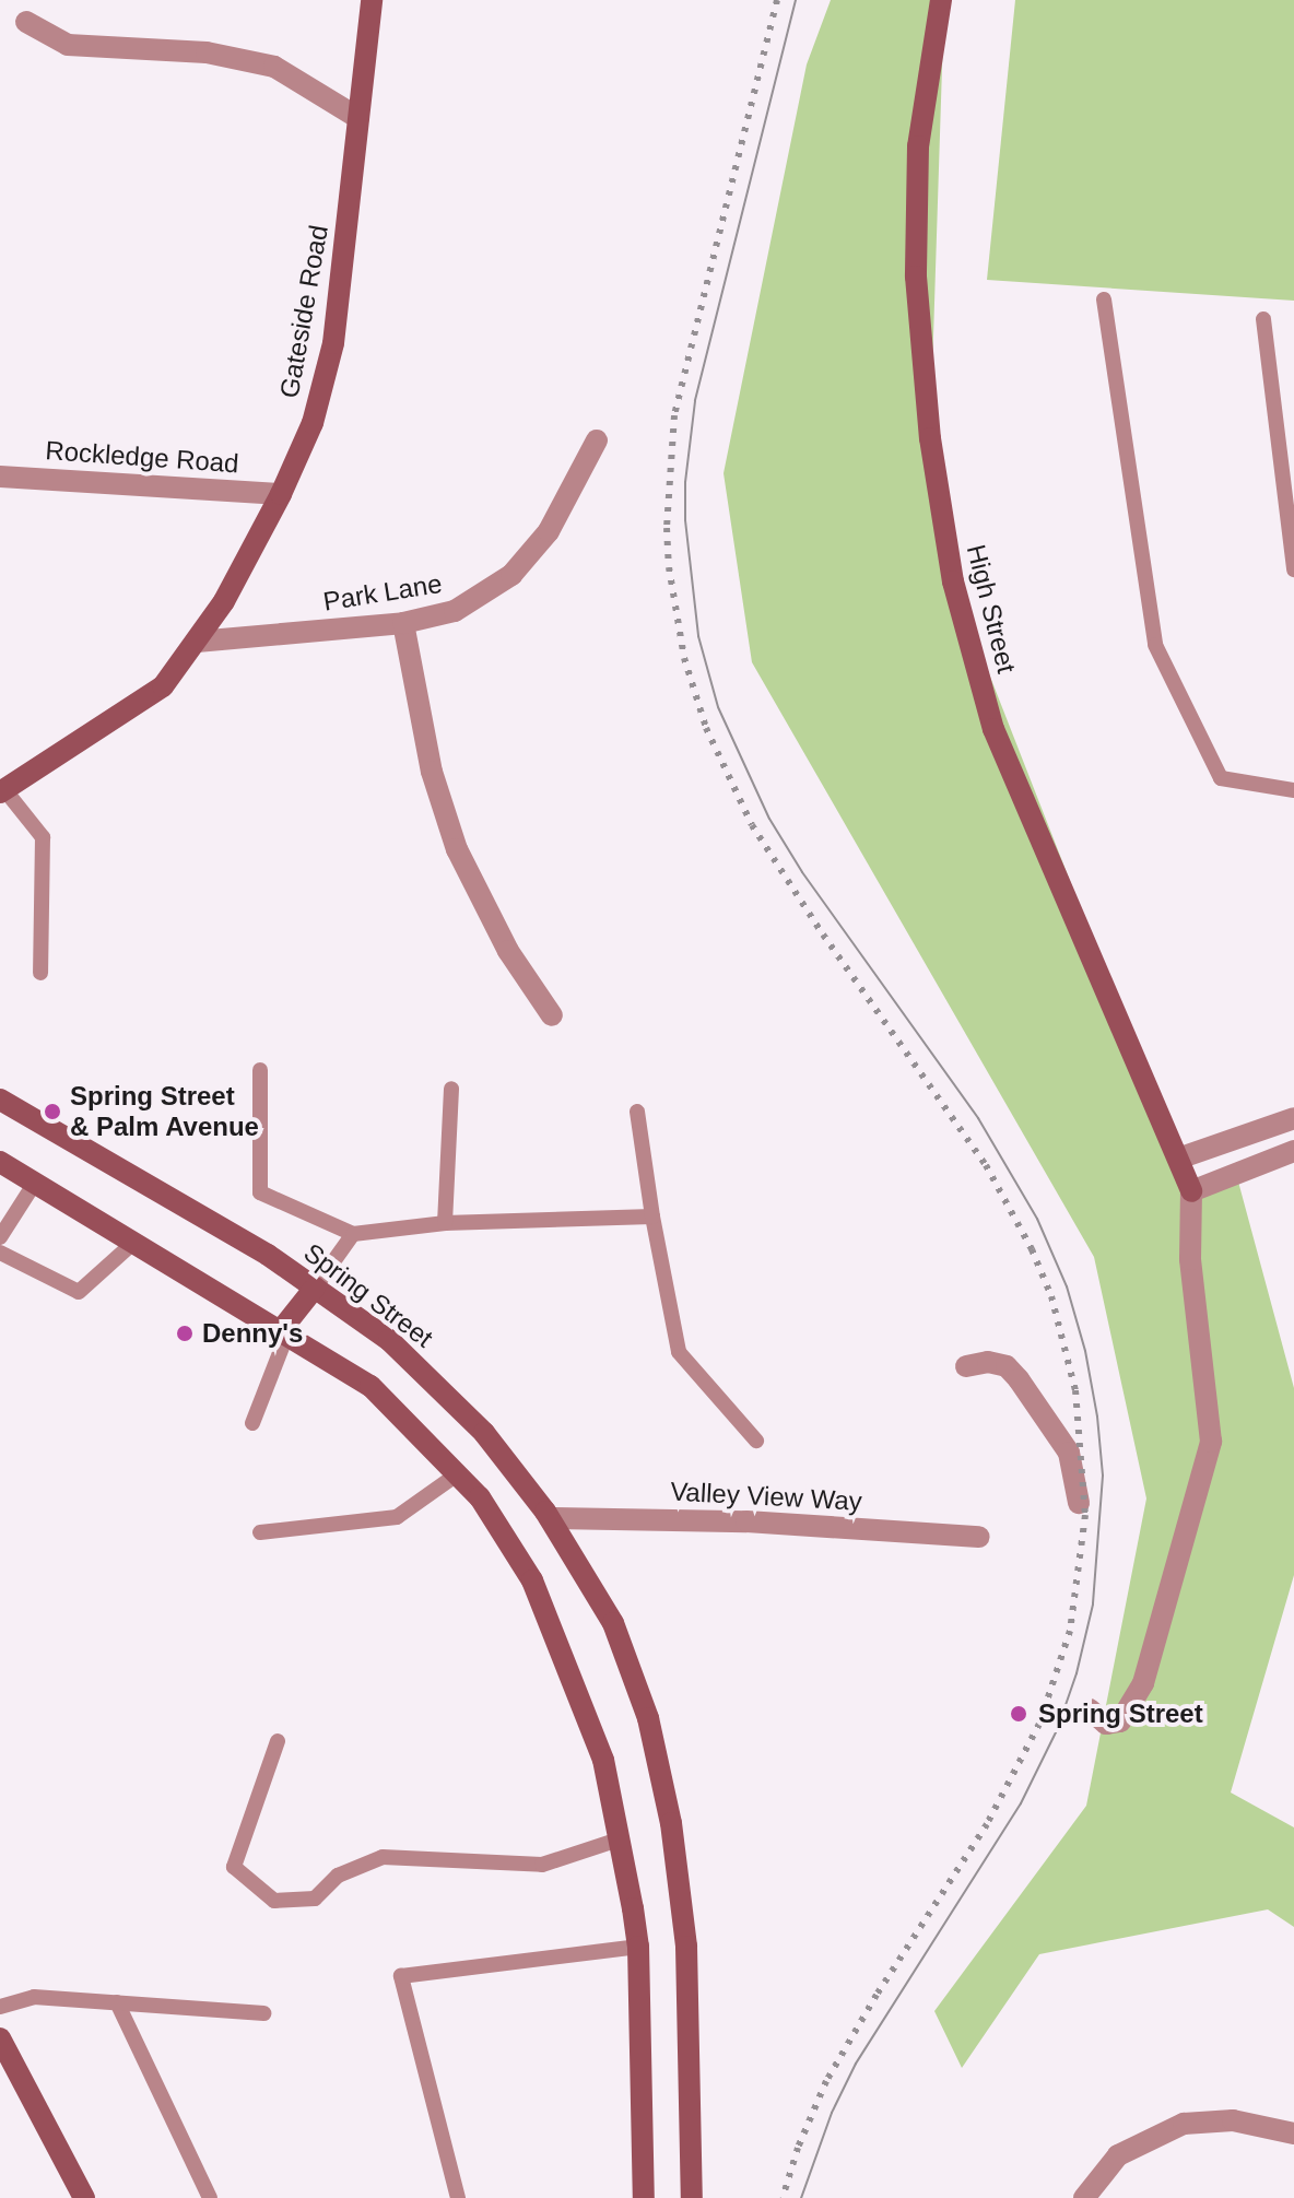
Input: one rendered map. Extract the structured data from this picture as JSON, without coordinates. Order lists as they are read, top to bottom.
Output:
{
  "streets": {
    "main road": ["Gateside Road", "High Street", "Spring Street"],
    "street": ["Rockledge Road", "Park Lane", "Valley View Way"]
  },
  "crossings": [
    ["Gateside Road", "Rockledge Road"],
    ["Gateside Road", "Park Lane"],
    ["Spring Street", "Valley View Way"]
  ],
  "places": ["Spring Street & Palm Avenue", "Denny's", "Spring Street"]
}
